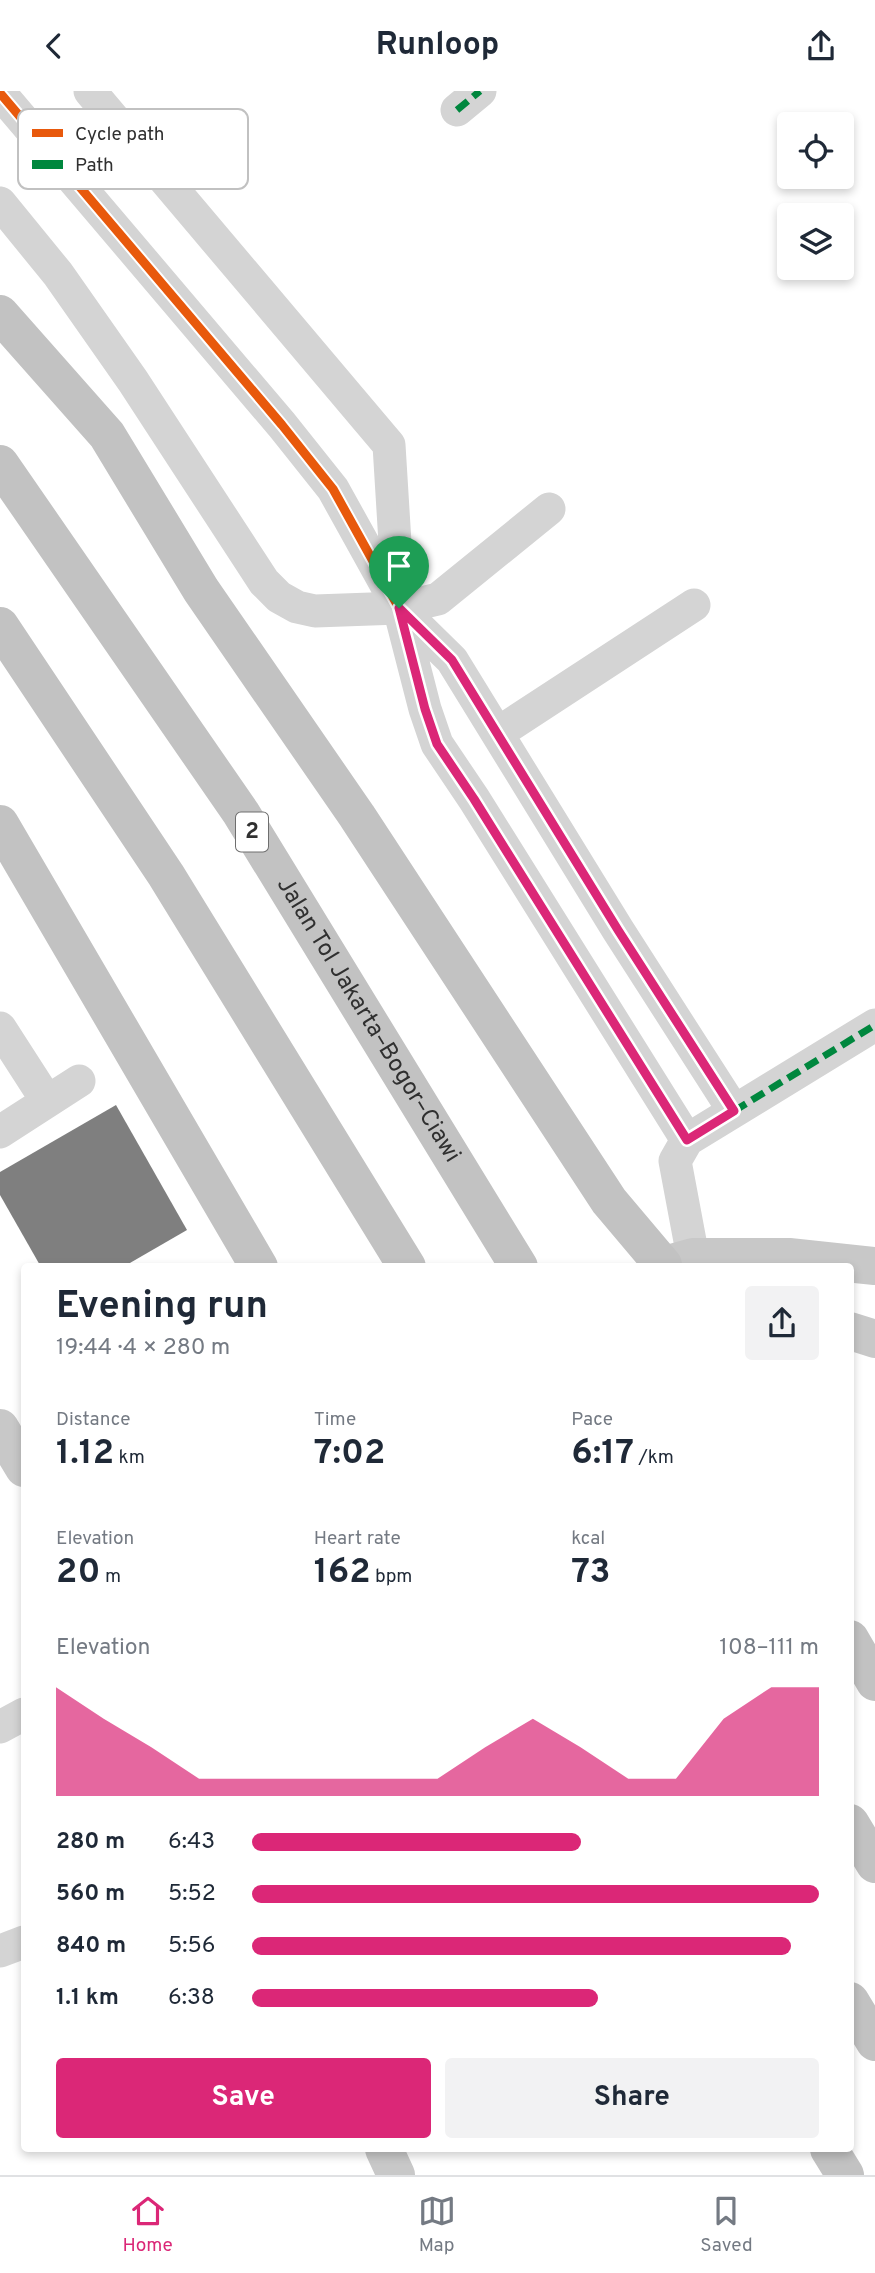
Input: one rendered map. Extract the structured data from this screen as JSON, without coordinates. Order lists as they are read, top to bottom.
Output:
{
  "streets": {
    "highway": ["2", "Jalan Tol Jakarta–Bogor–Ciawi"]
  },
  "legend": ["Cycle path", "Path"],
  "page": {
    "header": "Runloop",
    "heading": ["Evening run", "19:44 · 4 × 280 m"],
    "stats": [
      ["Distance", "1.12 km"],
      ["Time", "7:02"],
      ["Pace", "6:17 /km"],
      ["Elevation", "20 m"],
      ["Heart rate", "162 bpm"],
      ["kcal", "73"]
    ],
    "chart": ["Elevation", "108–111 m"],
    "list": [
      {
        "name": "280 m",
        "note": "6:43"
      },
      {
        "name": "560 m",
        "note": "5:52"
      },
      {
        "name": "840 m",
        "note": "5:56"
      },
      {
        "name": "1.1 km",
        "note": "6:38"
      }
    ],
    "buttons": ["Save", "Share"],
    "tabs": ["Home", "Map", "Saved"]
  }
}
